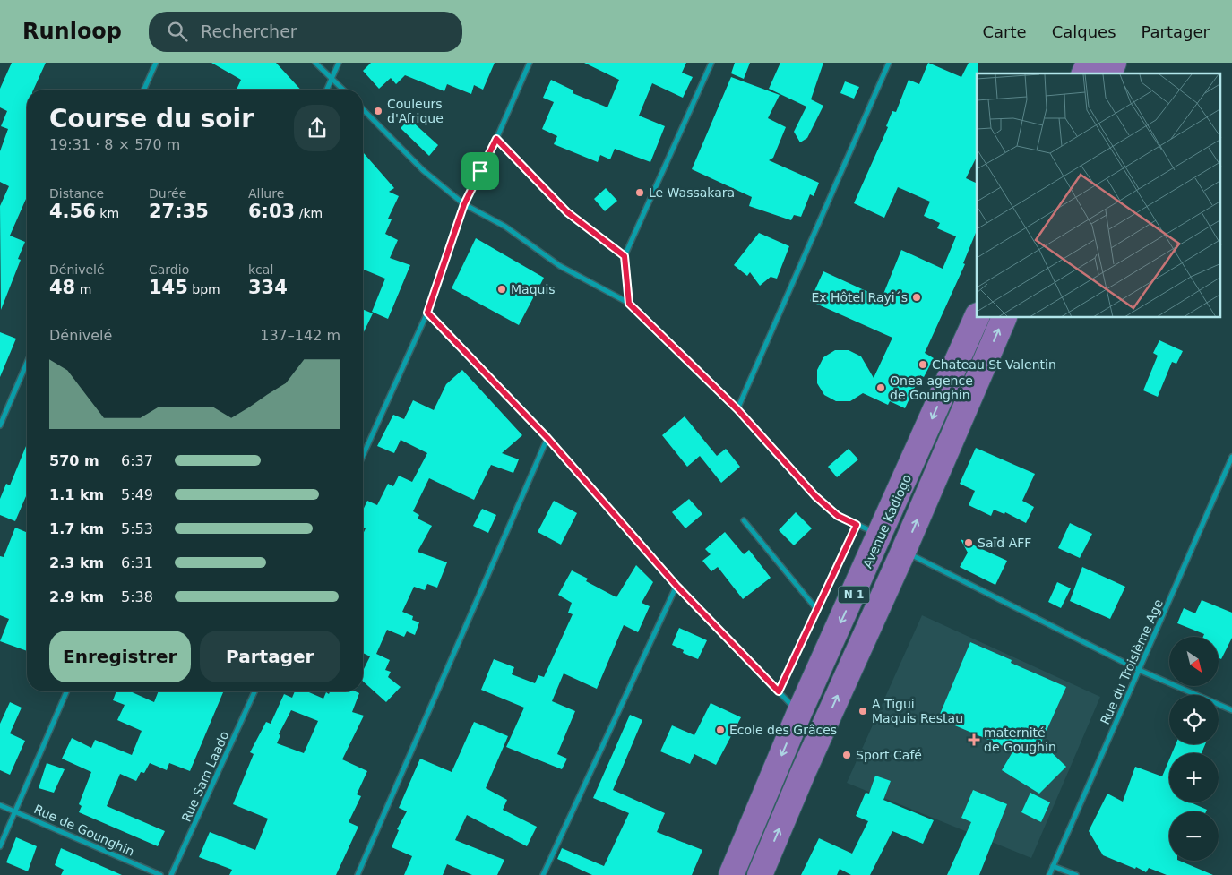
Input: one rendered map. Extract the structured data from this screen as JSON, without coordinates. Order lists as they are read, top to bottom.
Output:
{
  "streets": {
    "highway": ["Avenue Kadiogo", "N 1"],
    "street": ["Rue du Troisième Age", "Rue Sam Laado", "Rue de Gounghin"]
  },
  "places": {
    "other": [
      "Couleurs d'Afrique",
      "Le Wassakara",
      "Maquis",
      "Ex Hôtel Rayi´s",
      "Chateau St Valentin",
      "Onea agence de Gounghin",
      "Saïd AFF",
      "A Tigui Maquis Restau",
      "Ecole des Grâces",
      "Sport Café"
    ],
    "health": ["maternité de Goughin"]
  },
  "north": "bottom right",
  "page": {
    "header": "Runloop",
    "search": "Rechercher",
    "nav": ["Carte", "Calques", "Partager"],
    "heading": ["Course du soir", "19:31 · 8 × 570 m"],
    "stats": [
      ["Distance", "4.56 km"],
      ["Durée", "27:35"],
      ["Allure", "6:03 /km"],
      ["Dénivelé", "48 m"],
      ["Cardio", "145 bpm"],
      ["kcal", "334"]
    ],
    "chart": ["Dénivelé", "137–142 m"],
    "list": [
      {
        "name": "570 m",
        "note": "6:37"
      },
      {
        "name": "1.1 km",
        "note": "5:49"
      },
      {
        "name": "1.7 km",
        "note": "5:53"
      },
      {
        "name": "2.3 km",
        "note": "6:31"
      },
      {
        "name": "2.9 km",
        "note": "5:38"
      }
    ],
    "buttons": ["Enregistrer", "Partager"],
    "map_buttons": ["+", "−"]
  }
}
